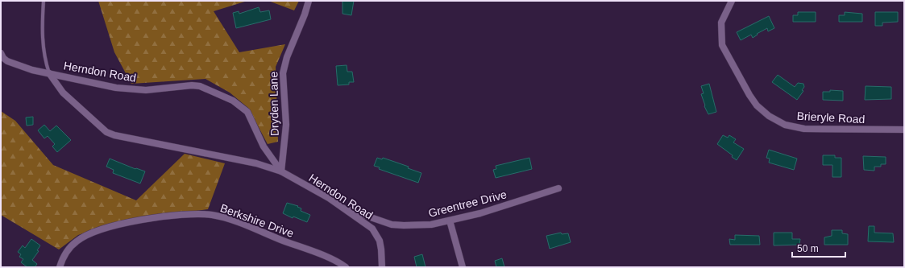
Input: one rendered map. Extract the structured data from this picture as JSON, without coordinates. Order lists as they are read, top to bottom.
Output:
{
  "streets": {
    "street": [
      "Herndon Road",
      "Dryden Lane",
      "Brieryle Road",
      "Greentree Drive",
      "Berkshire Drive"
    ]
  },
  "crossings": [
    ["Herndon Road", "Dryden Lane"],
    ["Herndon Road", "Greentree Drive"]
  ],
  "scale_bar": "50 m"
}
